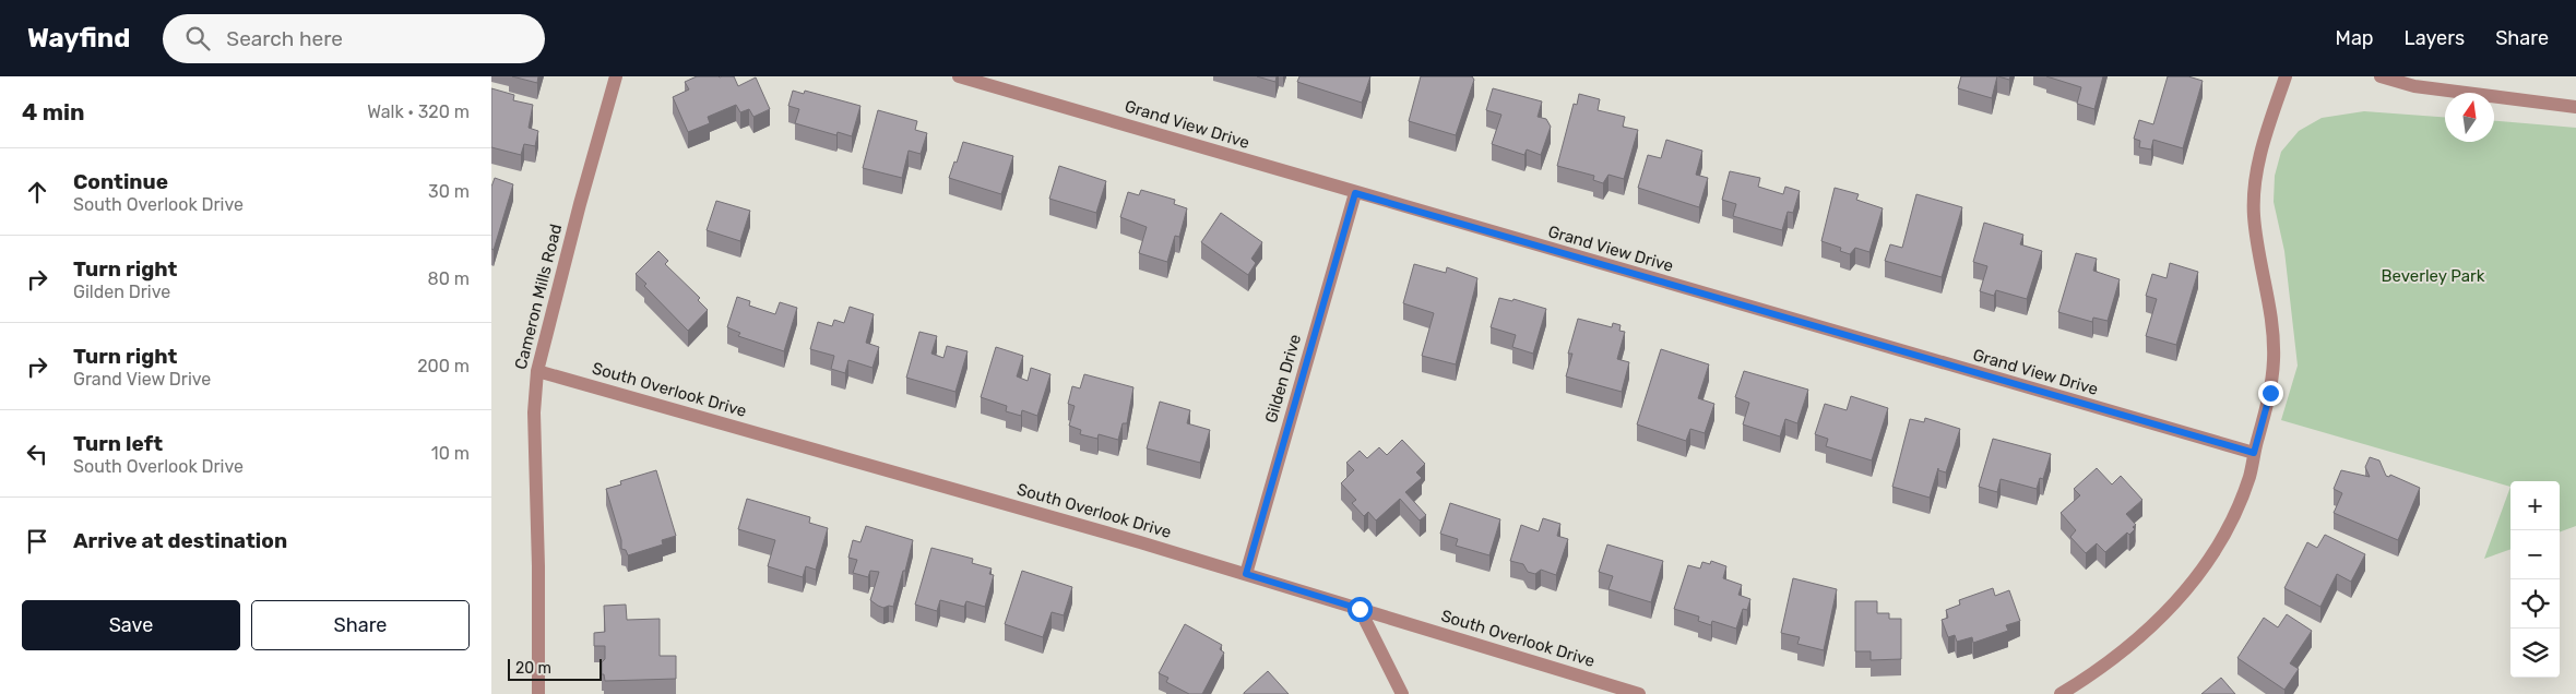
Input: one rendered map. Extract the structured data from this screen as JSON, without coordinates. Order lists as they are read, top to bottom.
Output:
{
  "streets": {
    "street": [
      "Grand View Drive",
      "Cameron Mills Road",
      "Gilden Drive",
      "South Overlook Drive"
    ]
  },
  "crossings": [
    ["Grand View Drive", "Gilden Drive"],
    ["Cameron Mills Road", "South Overlook Drive"],
    ["Gilden Drive", "South Overlook Drive"]
  ],
  "parks": ["Beverley Park"],
  "scale_bar": "20 m",
  "north": "top",
  "page": {
    "header": "Wayfind",
    "search": "Search here",
    "nav": ["Map", "Layers", "Share"],
    "heading": ["4 min", "Walk · 320 m"],
    "list": [
      ["Continue", "South Overlook Drive", "30 m"],
      ["Turn right", "Gilden Drive", "80 m"],
      ["Turn right", "Grand View Drive", "200 m"],
      ["Turn left", "South Overlook Drive", "10 m"],
      "Arrive at destination"
    ],
    "map_buttons": ["+", "−"],
    "buttons": ["Save", "Share"],
    "scale": "20 m"
  }
}
